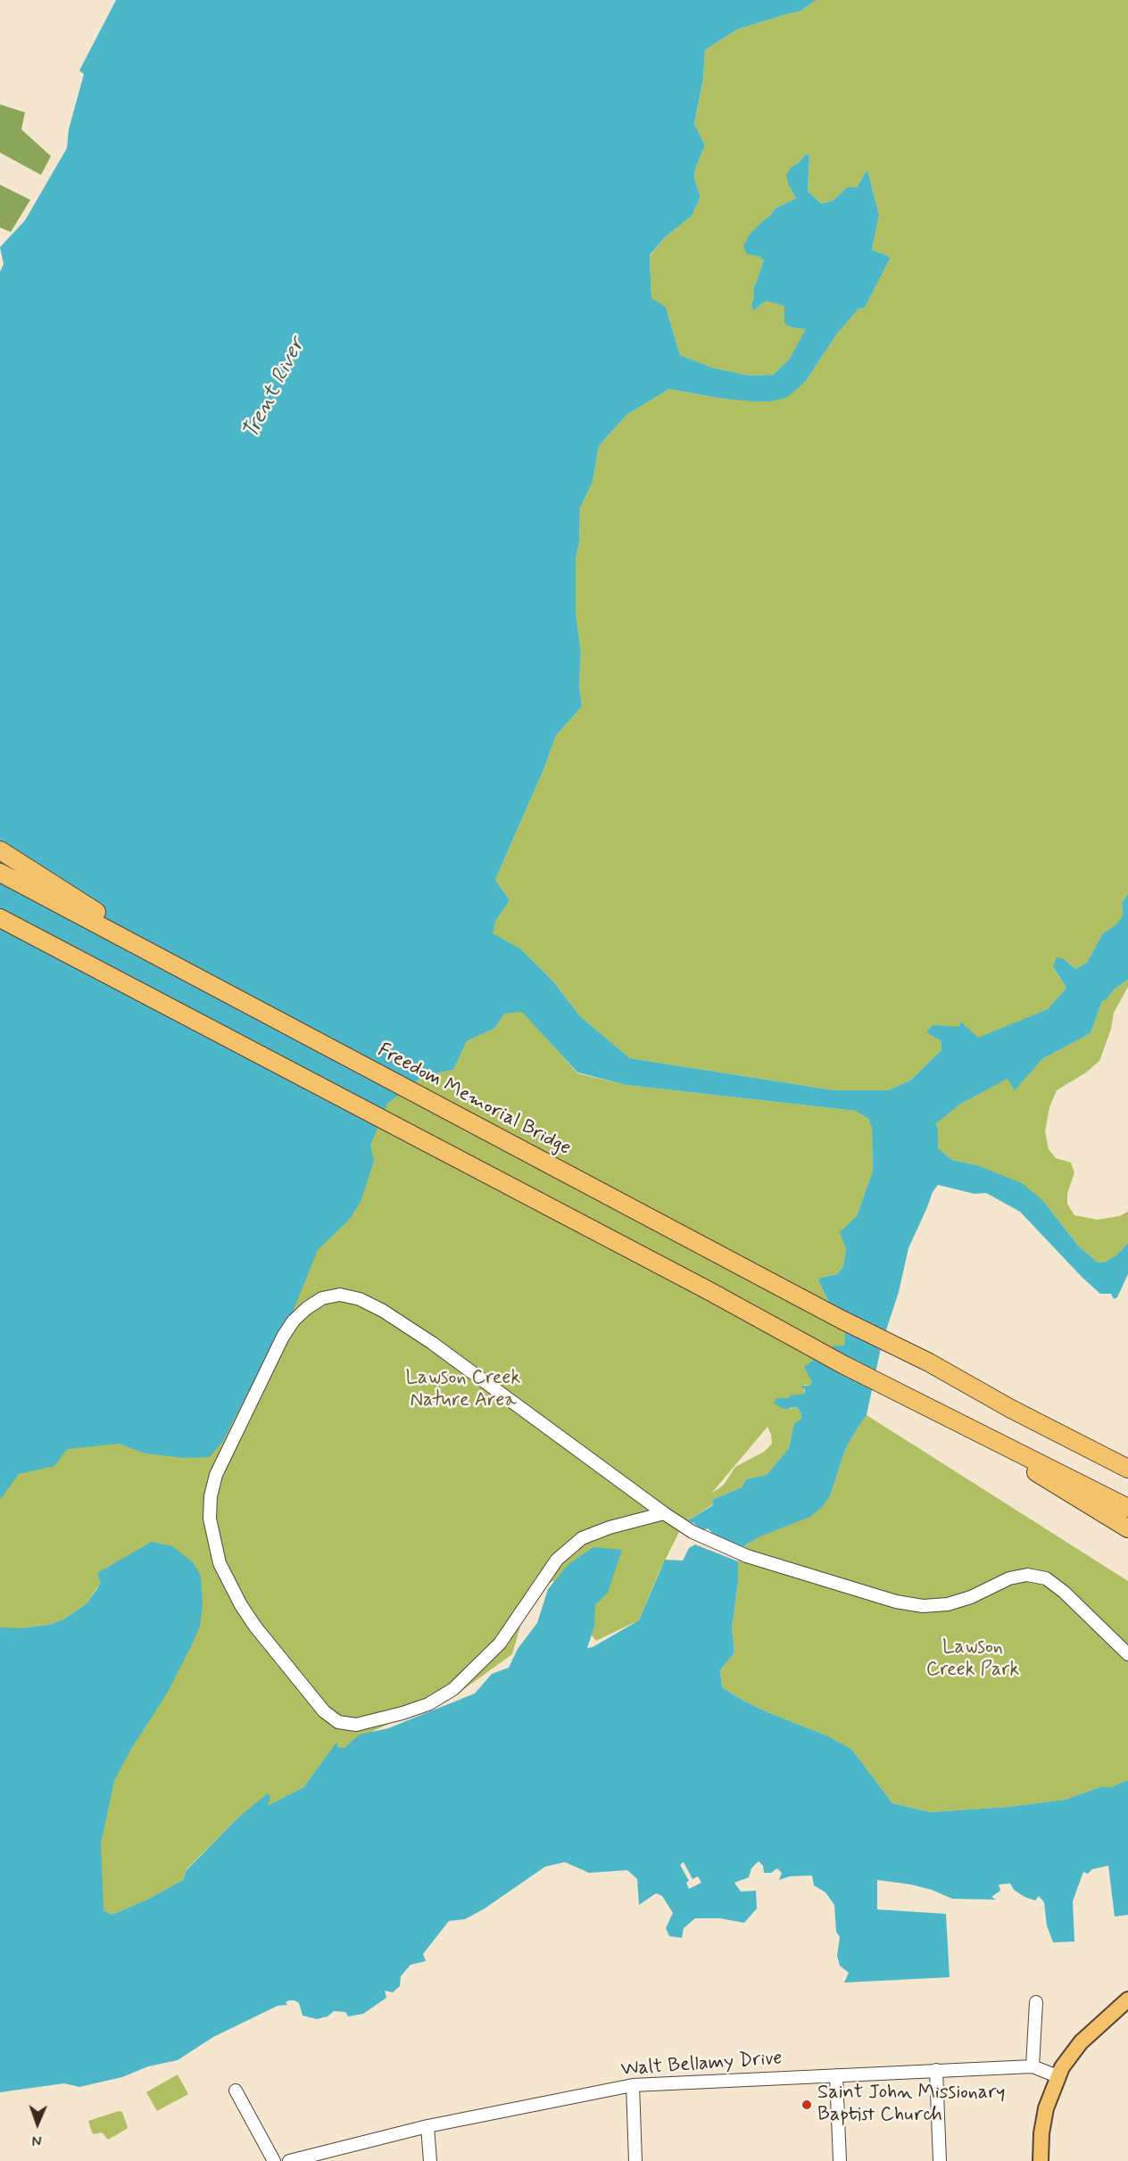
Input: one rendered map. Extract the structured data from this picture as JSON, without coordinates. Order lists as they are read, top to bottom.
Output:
{
  "streets": {
    "highway": ["Freedom Memorial Bridge"],
    "street": ["Walt Bellamy Drive"]
  },
  "water": ["Trent River"],
  "parks": ["Lawson Creek Nature Area", "Lawson Creek Park"],
  "places": ["Saint John Missionary Baptist Church"],
  "north": "bottom"
}
